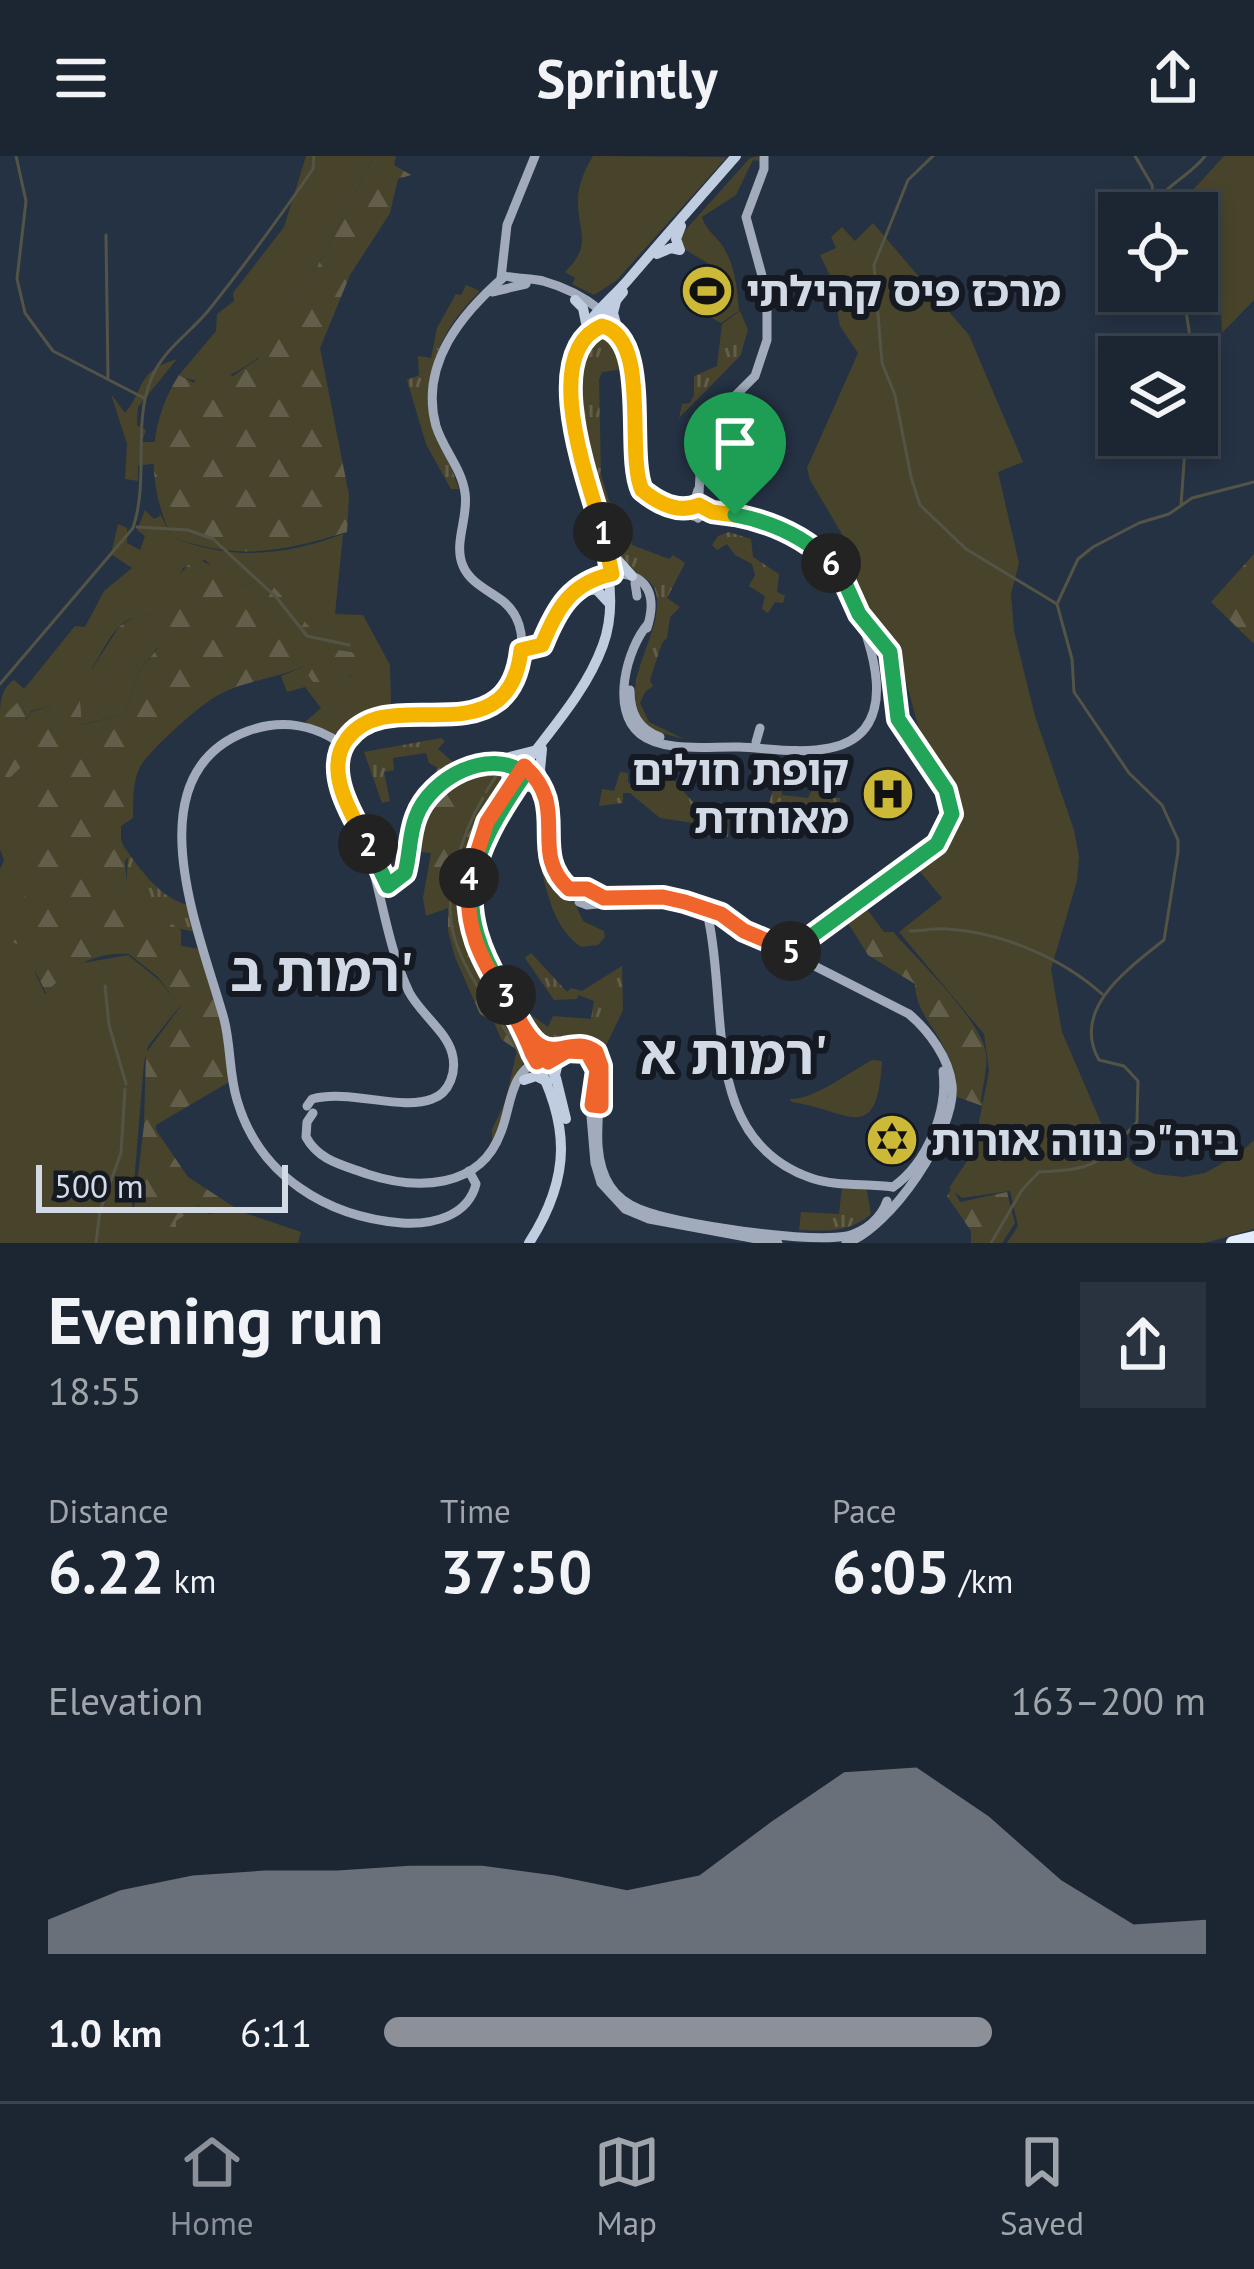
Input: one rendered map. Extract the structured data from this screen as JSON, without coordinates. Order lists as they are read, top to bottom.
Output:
{
  "districts": ["רמות ב'", "רמות א'"],
  "places": {
    "sports": ["מרכז פיס קהילתי"],
    "hospital": ["קופת חולים מאוחדת"],
    "synagogue": ["ביה\"כ נווה אורות"]
  },
  "scale_bar": "500 m",
  "page": {
    "header": "Sprintly",
    "pins": [
      "1",
      "6",
      "2",
      "4",
      "5",
      "3"
    ],
    "scale": "500 m",
    "heading": ["Evening run", "18:55"],
    "stats": [
      ["Distance", "6.22 km"],
      ["Time", "37:50"],
      ["Pace", "6:05 /km"]
    ],
    "chart": ["Elevation", "163–200 m"],
    "list": [
      {
        "name": "1.0 km",
        "note": "6:11"
      }
    ],
    "tabs": ["Home", "Map", "Saved"]
  }
}
